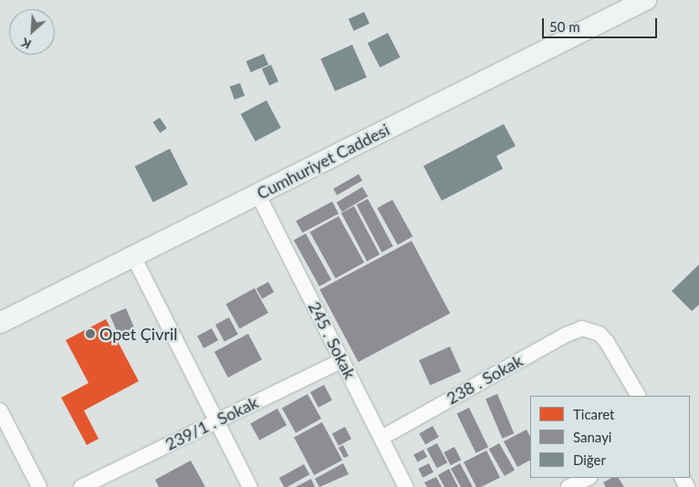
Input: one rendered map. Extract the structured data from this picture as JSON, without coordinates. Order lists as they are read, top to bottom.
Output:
{
  "streets": {
    "main road": ["Cumhuriyet Caddesi"],
    "street": ["245 . Sokak", "238 . Sokak", "239/1 . Sokak"]
  },
  "crossings": [
    ["Cumhuriyet Caddesi", "245 . Sokak"],
    ["245 . Sokak", "238 . Sokak"],
    ["245 . Sokak", "239/1 . Sokak"]
  ],
  "places": ["Opet Çivril"],
  "legend": ["Ticaret", "Sanayi", "Diğer"],
  "scale_bar": "50 m",
  "north": "bottom left"
}
